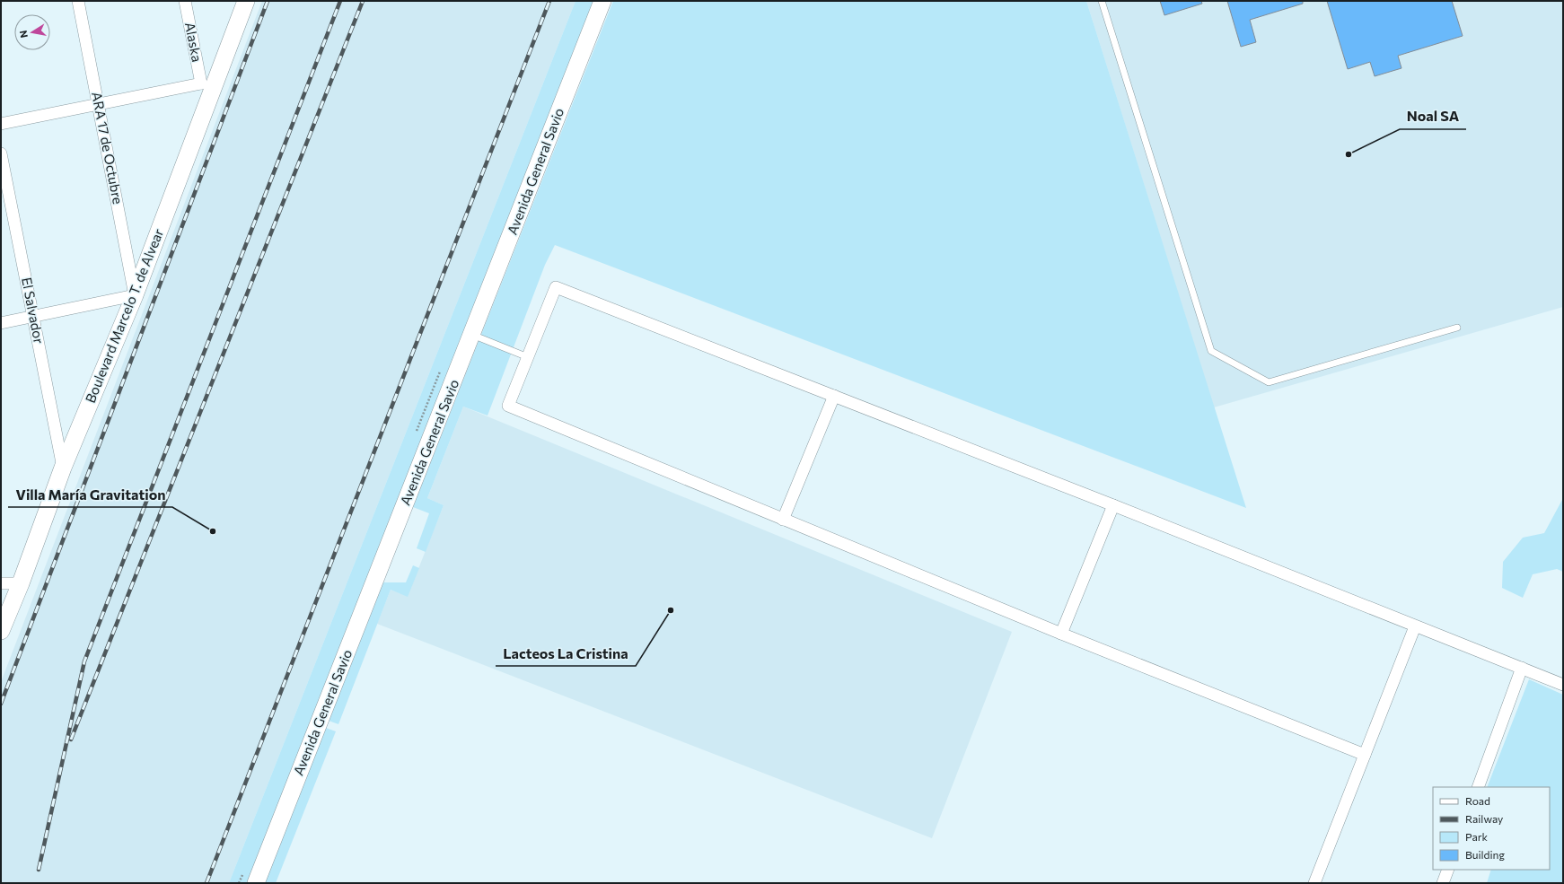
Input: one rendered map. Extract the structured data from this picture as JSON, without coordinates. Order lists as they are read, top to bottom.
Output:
{
  "streets": {
    "main road": ["Avenida General Savio", "Boulevard Marcelo T. de Alvear"],
    "street": ["Alaska", "ARA 17 de Octubre", "El Salvador"]
  },
  "crossings": [
    ["Alaska", "Boulevard Marcelo T. de Alvear"],
    ["ARA 17 de Octubre", "Boulevard Marcelo T. de Alvear"],
    ["El Salvador", "Boulevard Marcelo T. de Alvear"]
  ],
  "places": ["Noal SA", "Villa María Gravitation", "Lacteos La Cristina"],
  "legend": [
    "Road",
    "Railway",
    "Park",
    "Building"
  ],
  "north": "left"
}
